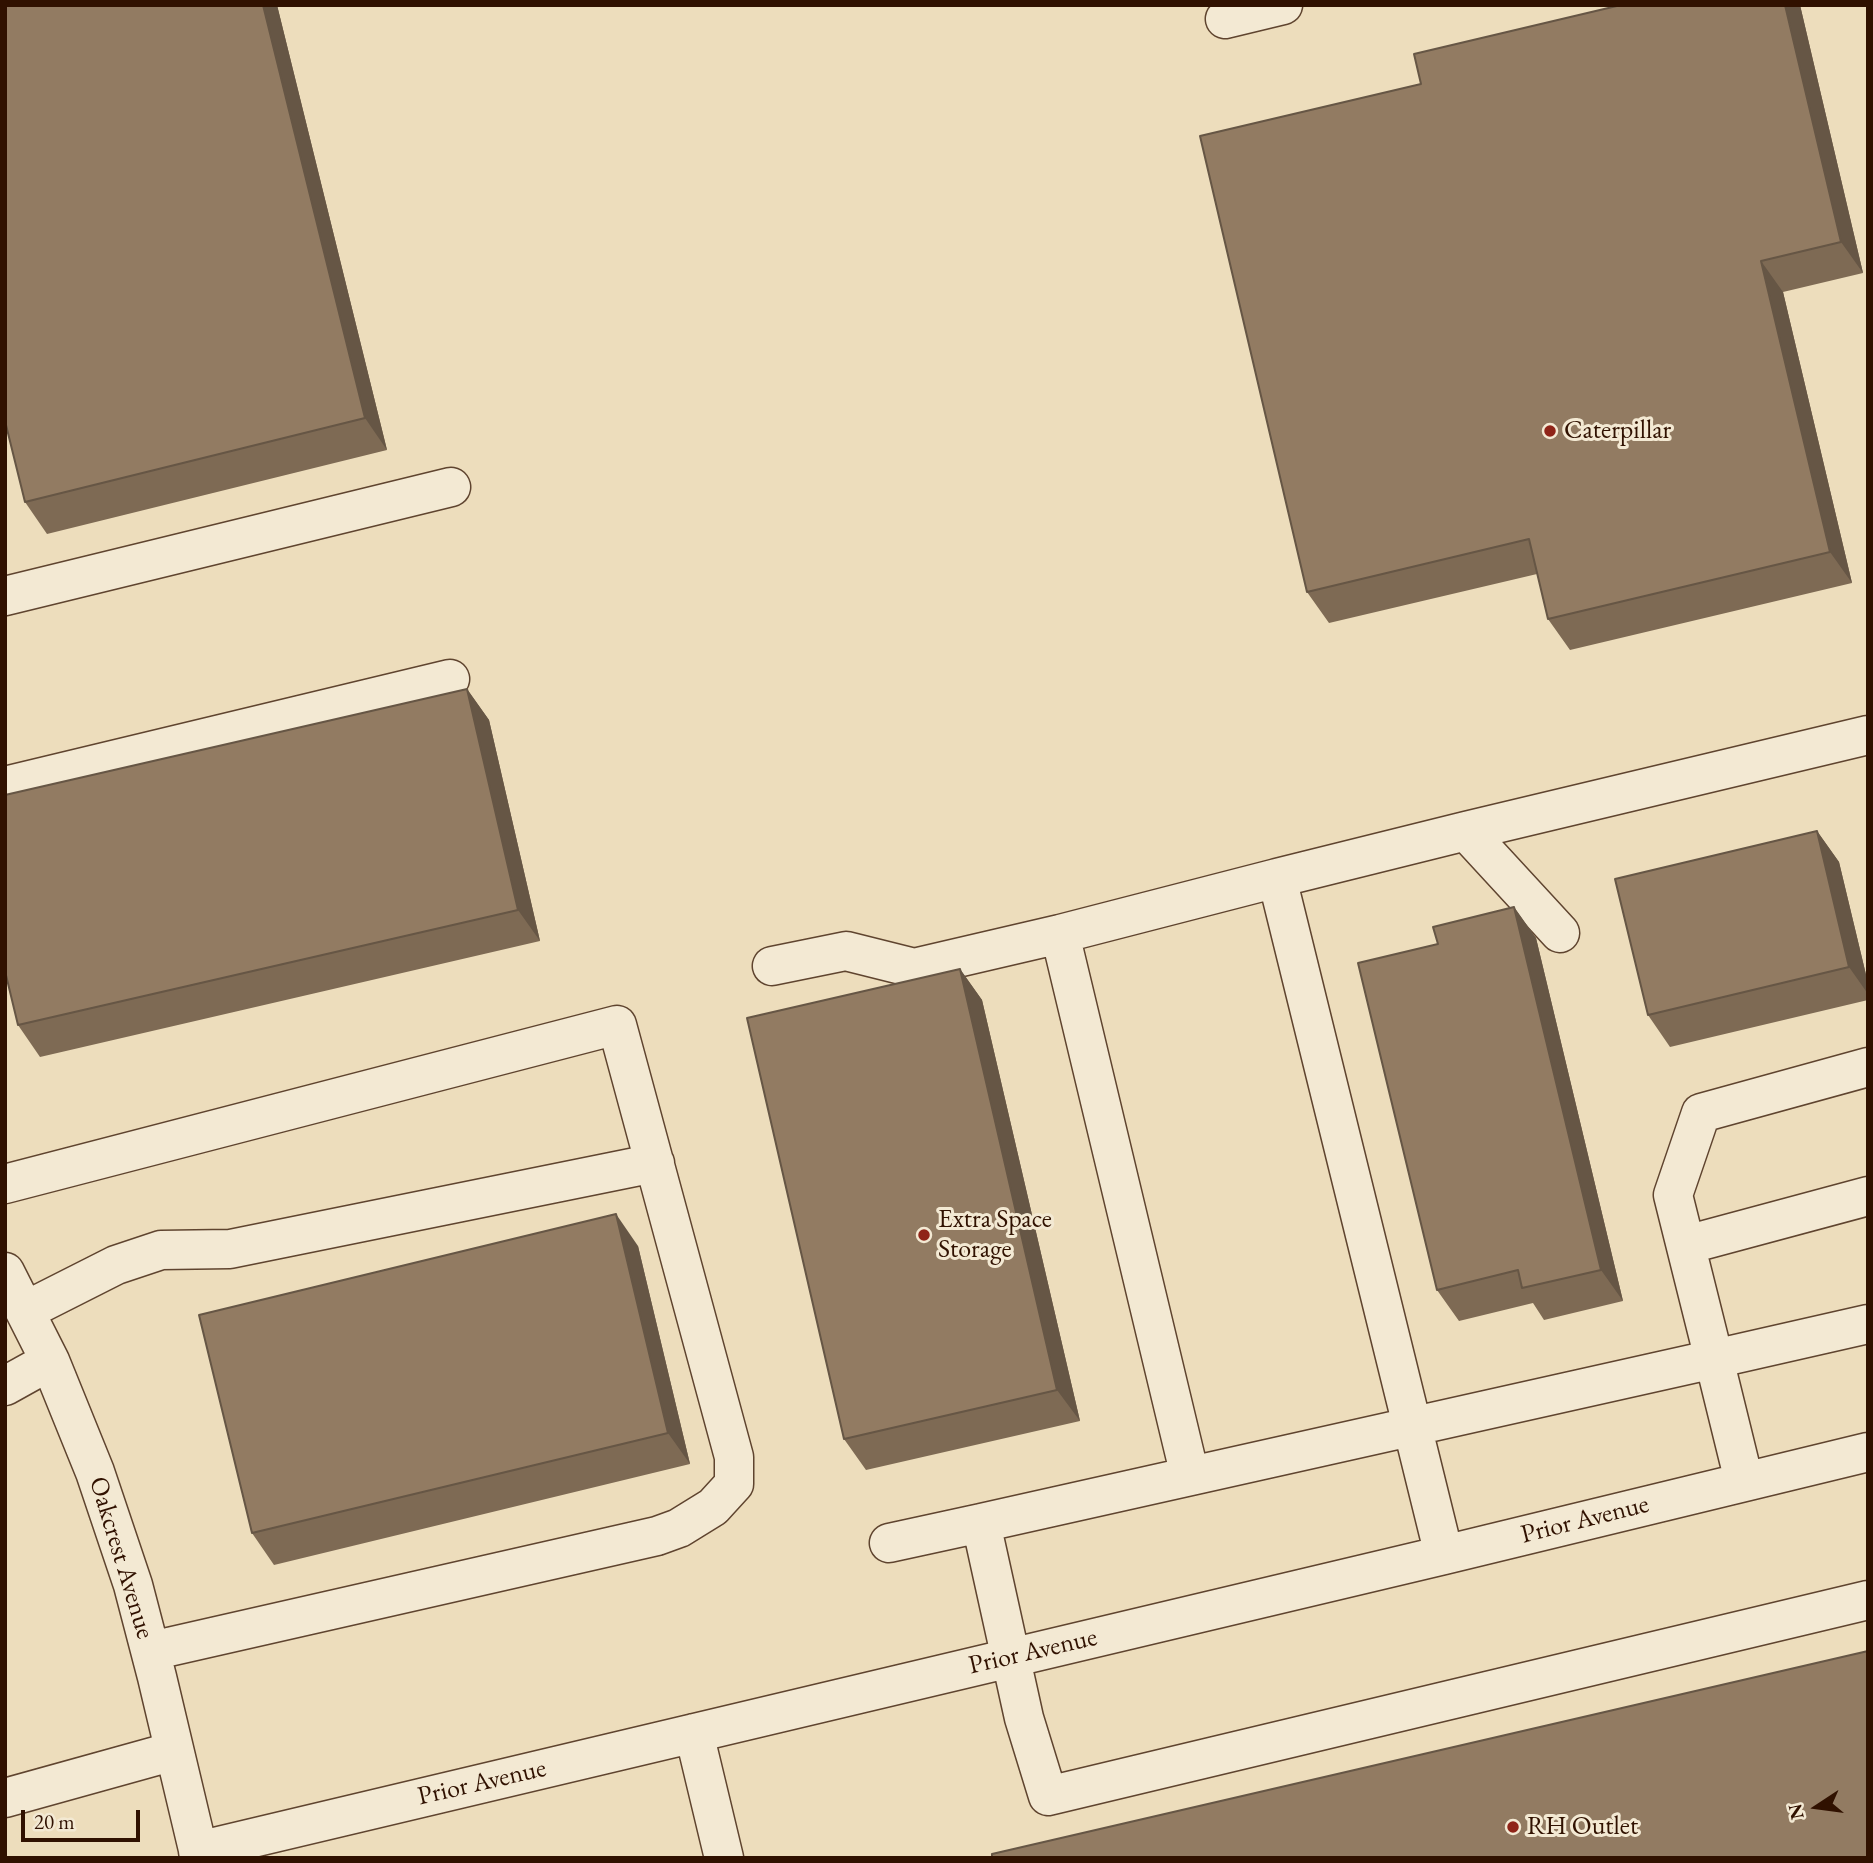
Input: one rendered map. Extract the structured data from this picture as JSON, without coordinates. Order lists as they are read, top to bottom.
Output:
{
  "streets": {
    "street": ["Prior Avenue", "Oakcrest Avenue"]
  },
  "crossings": [
    ["Prior Avenue", "Oakcrest Avenue"]
  ],
  "places": ["Caterpillar", "Extra Space Storage", "RH Outlet"],
  "scale_bar": "20 m",
  "north": "left"
}
